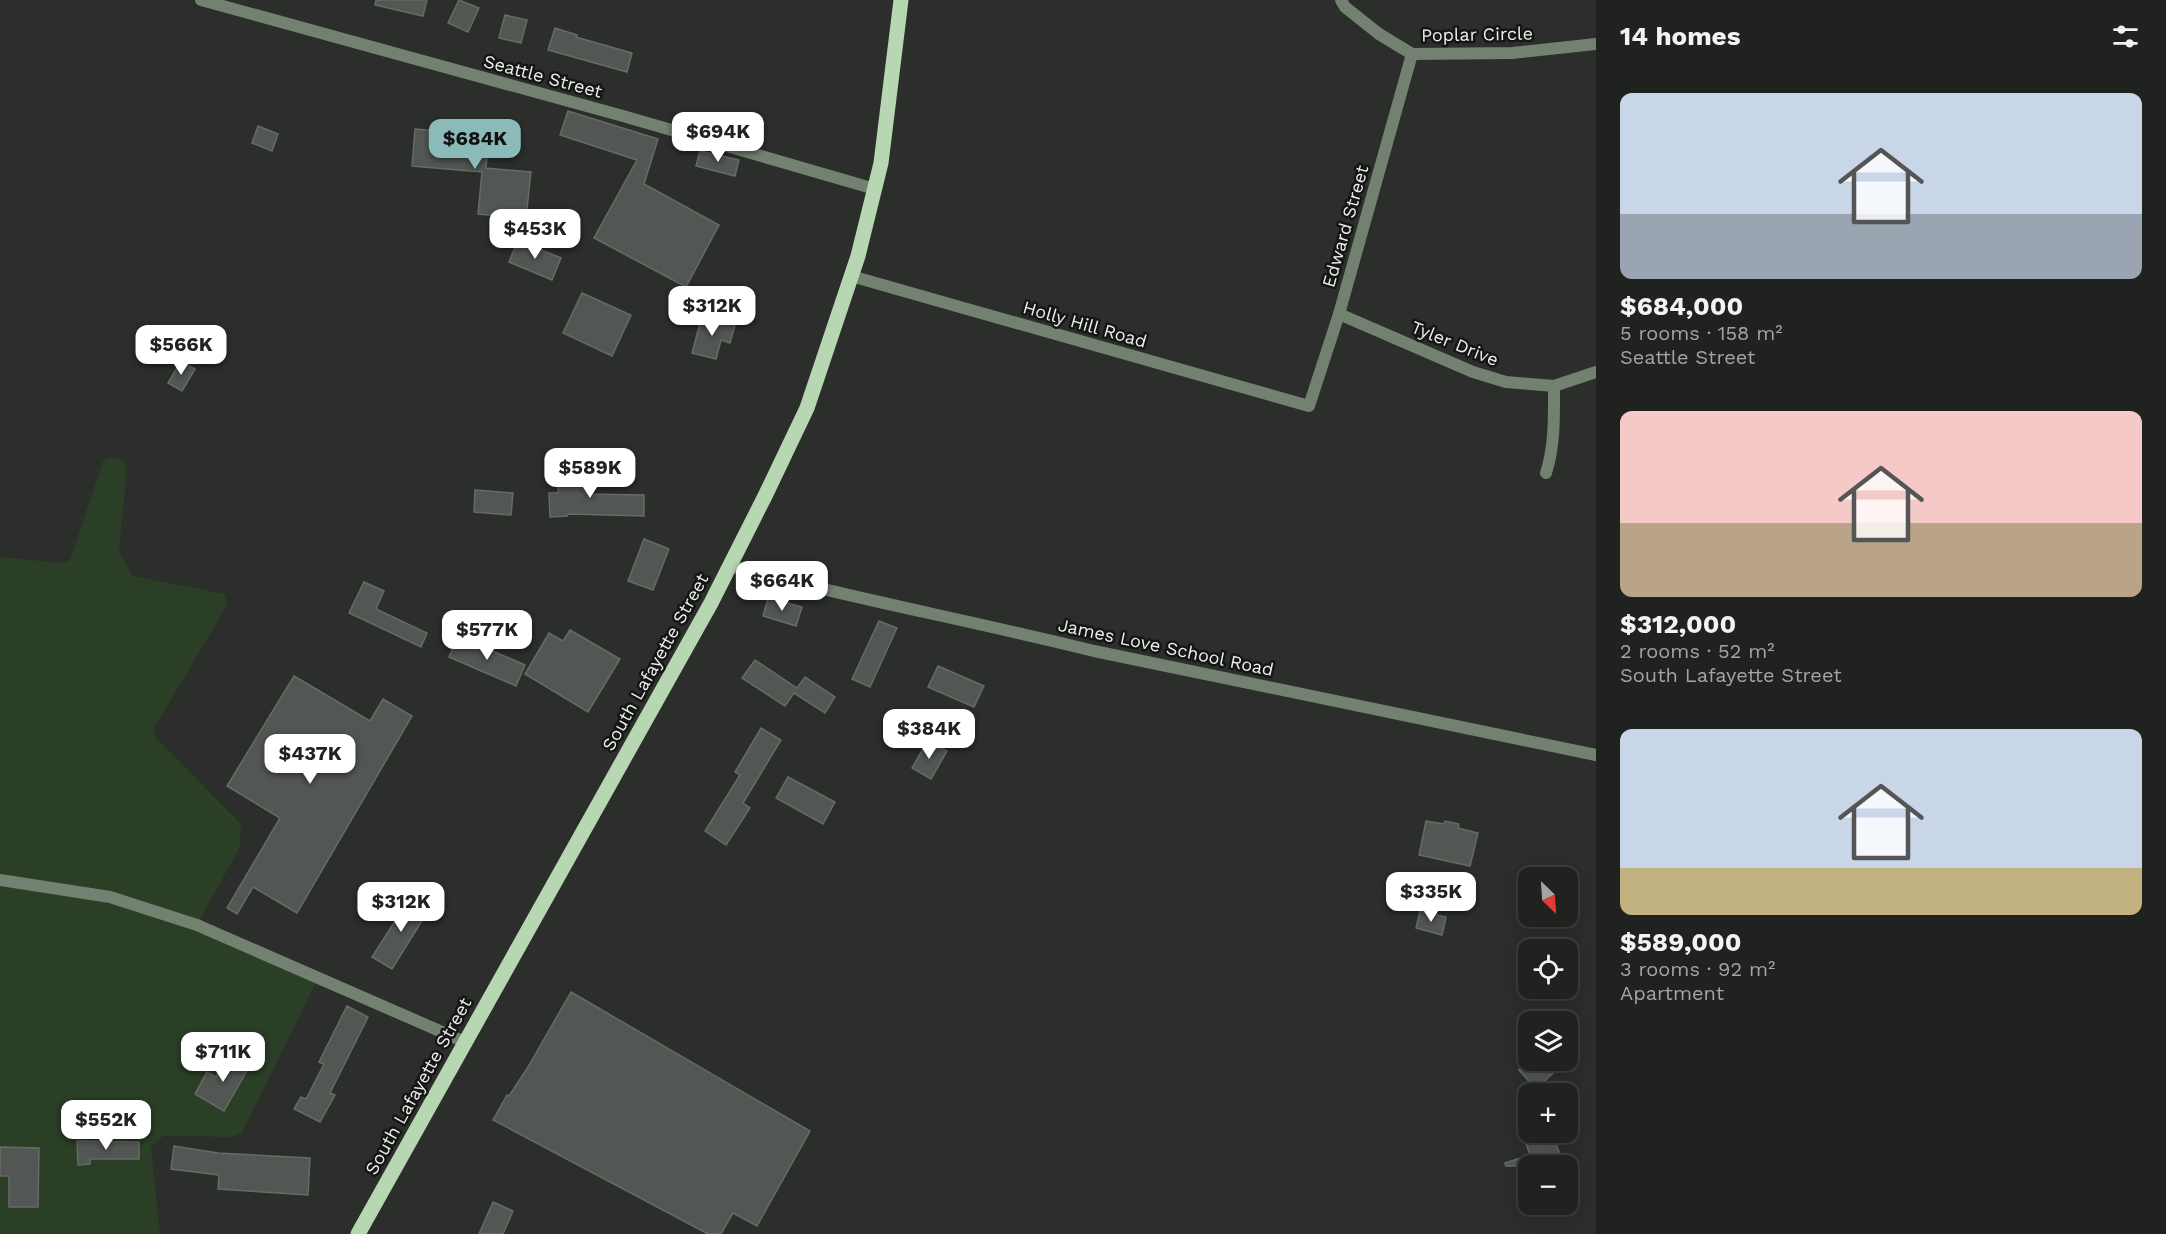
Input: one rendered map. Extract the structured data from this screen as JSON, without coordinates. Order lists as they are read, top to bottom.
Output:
{
  "streets": {
    "main road": ["South Lafayette Street"],
    "street": [
      "Poplar Circle",
      "Seattle Street",
      "Edward Street",
      "Holly Hill Road",
      "Tyler Drive",
      "James Love School Road"
    ]
  },
  "crossings": [
    ["Poplar Circle", "Edward Street"],
    ["Seattle Street", "South Lafayette Street"],
    ["Edward Street", "Holly Hill Road"],
    ["Edward Street", "Tyler Drive"],
    ["Holly Hill Road", "South Lafayette Street"],
    ["James Love School Road", "South Lafayette Street"]
  ],
  "north": "bottom right",
  "page": {
    "heading": "14 homes",
    "list": [
      {
        "name": "$684,000",
        "note": "5 rooms · 158 m² · Seattle Street"
      },
      {
        "name": "$312,000",
        "note": "2 rooms · 52 m² · South Lafayette Street"
      },
      {
        "name": "$589,000",
        "note": "3 rooms · 92 m² · Apartment"
      }
    ],
    "price": [
      "$694K",
      "$684K",
      "$453K",
      "$312K",
      "$566K",
      "$589K",
      "$664K",
      "$577K",
      "$384K",
      "$437K",
      "$335K",
      "$312K",
      "$711K",
      "$552K"
    ],
    "map_buttons": ["+", "−"]
  }
}
